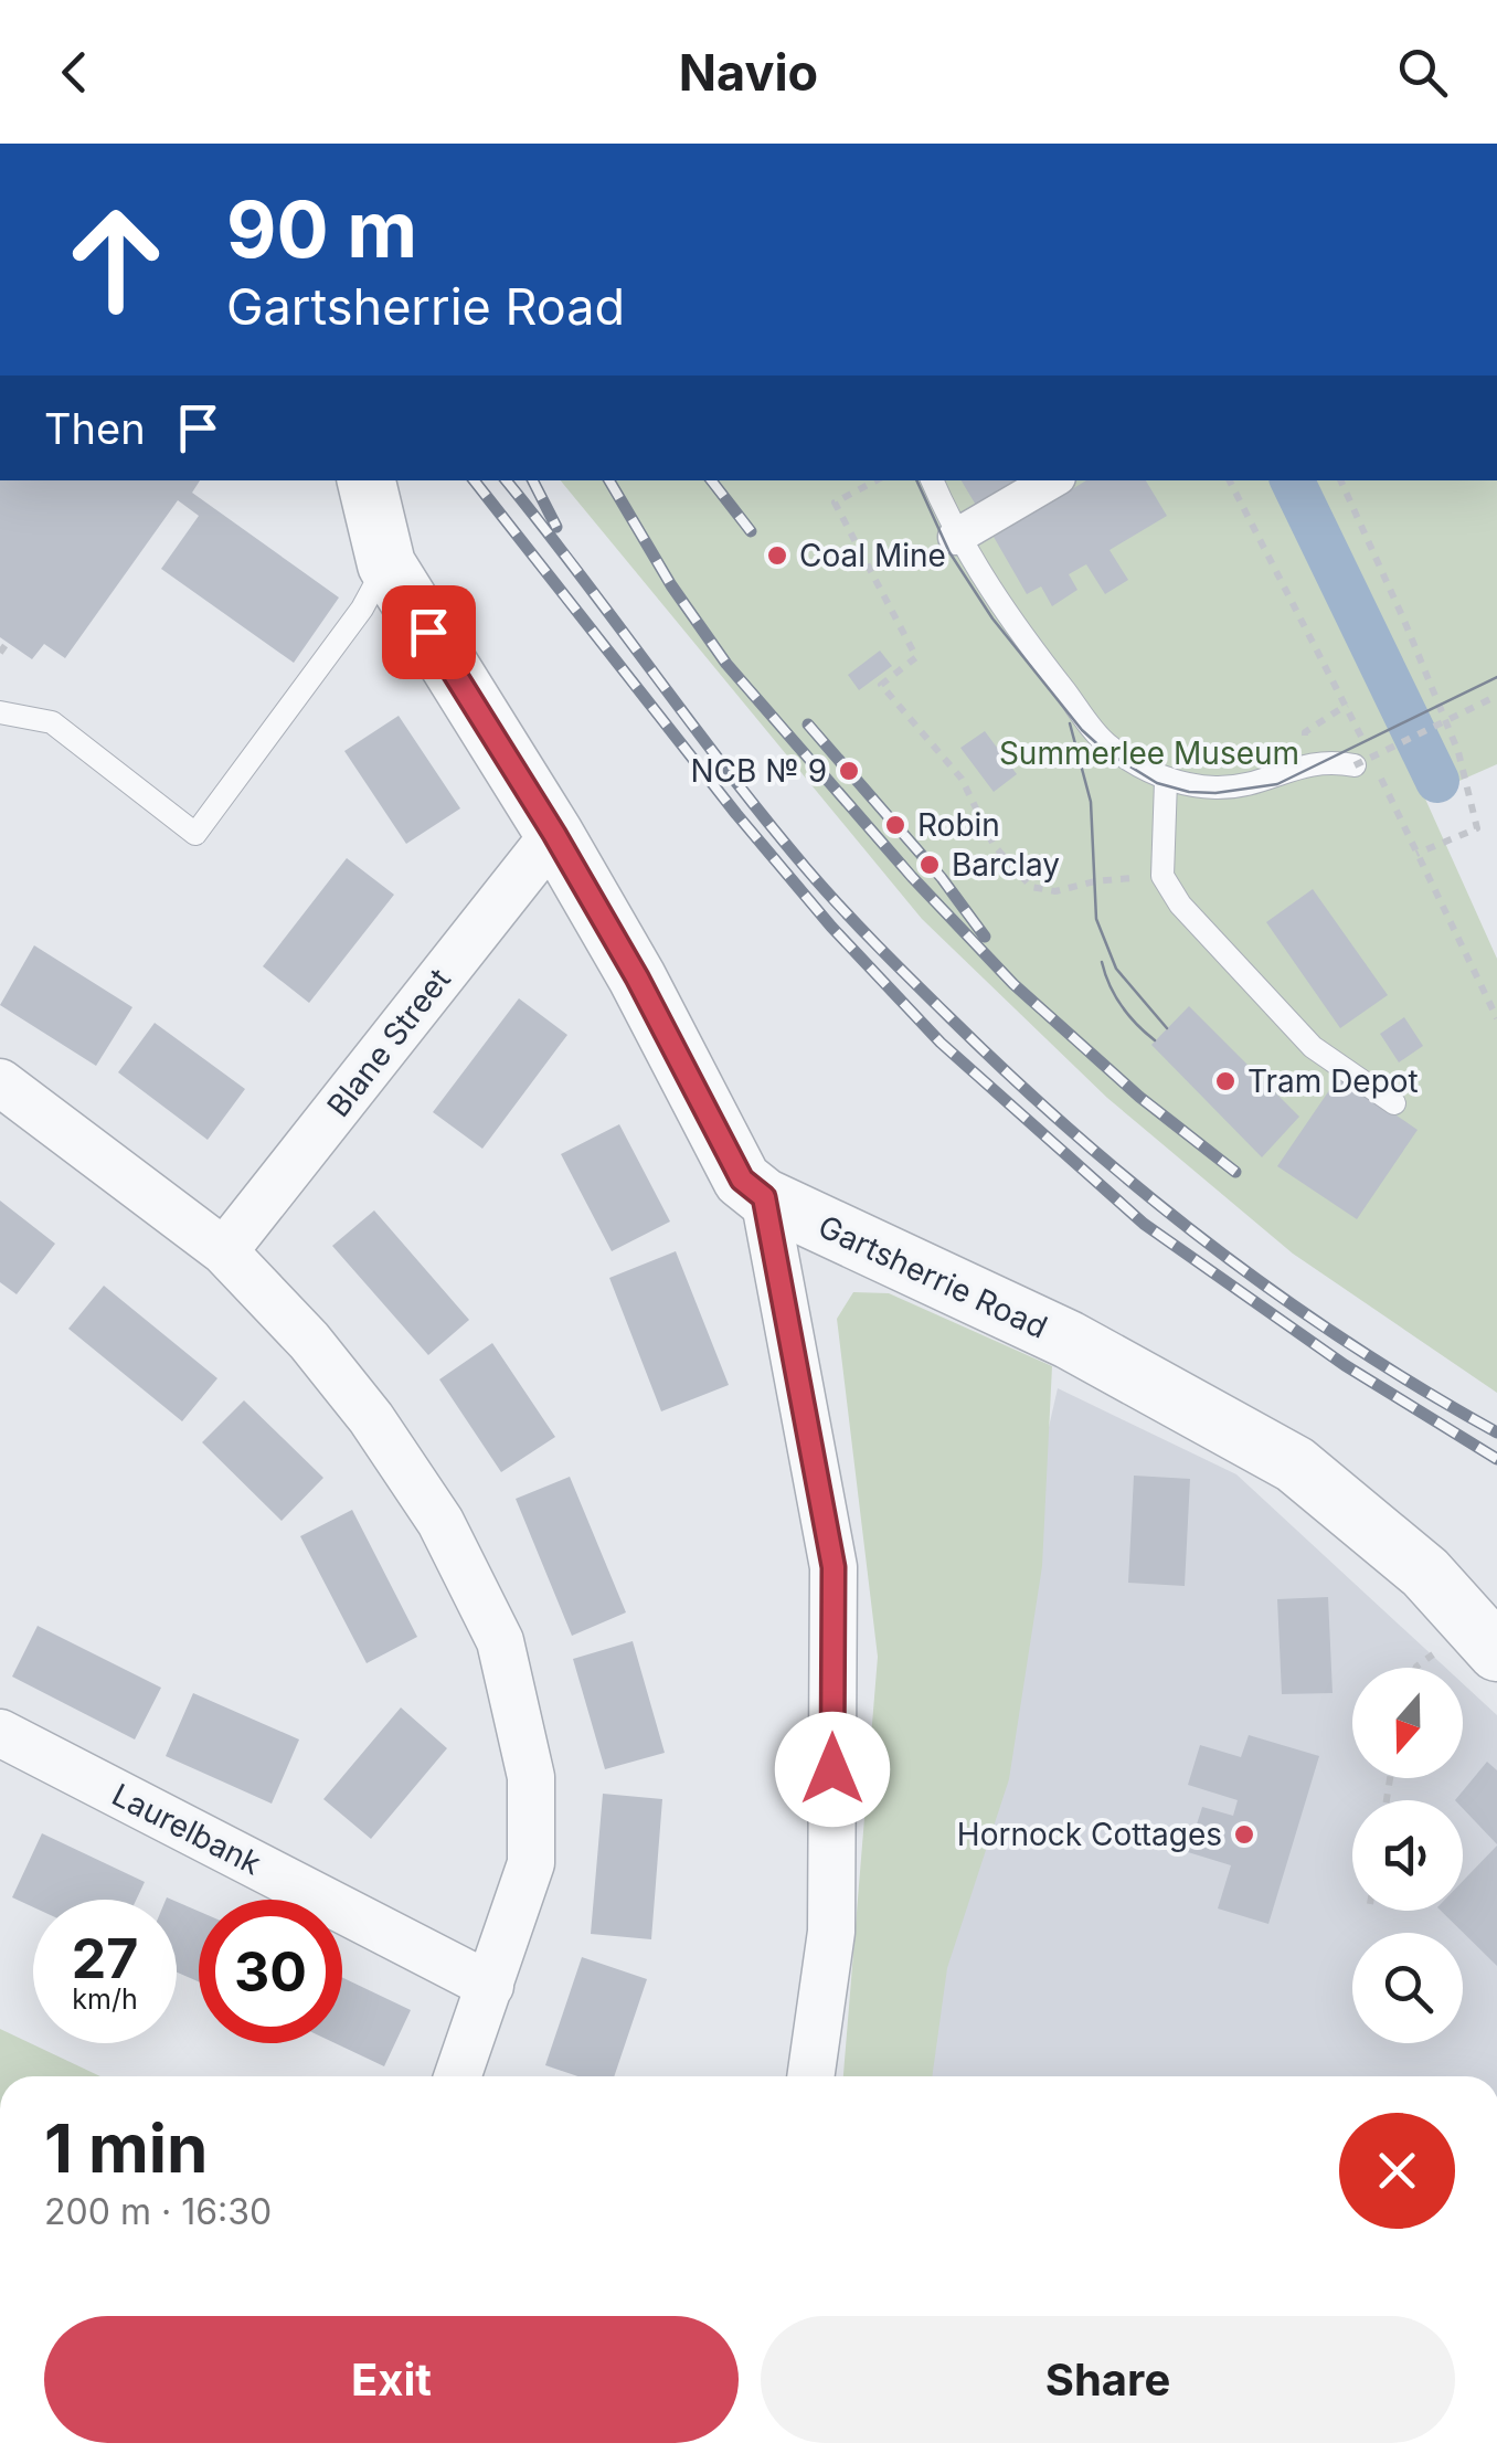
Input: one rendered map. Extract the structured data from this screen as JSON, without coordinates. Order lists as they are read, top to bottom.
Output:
{
  "streets": {
    "street": ["Blane Street", "Gartsherrie Road", "Laurelbank"]
  },
  "crossings": [
    ["Blane Street", "Gartsherrie Road"]
  ],
  "parks": ["Summerlee Museum"],
  "places": [
    "Coal Mine",
    "NCB № 9",
    "Robin",
    "Barclay",
    "Tram Depot",
    "Hornock Cottages"
  ],
  "north": "bottom",
  "page": {
    "header": "Navio",
    "turn": ["90 m", "Gartsherrie Road"],
    "then": "Then",
    "speed": "27 km/h",
    "limit": "30",
    "heading": ["1 min", "200 m · 16:30"],
    "buttons": ["Exit", "Share"]
  }
}
